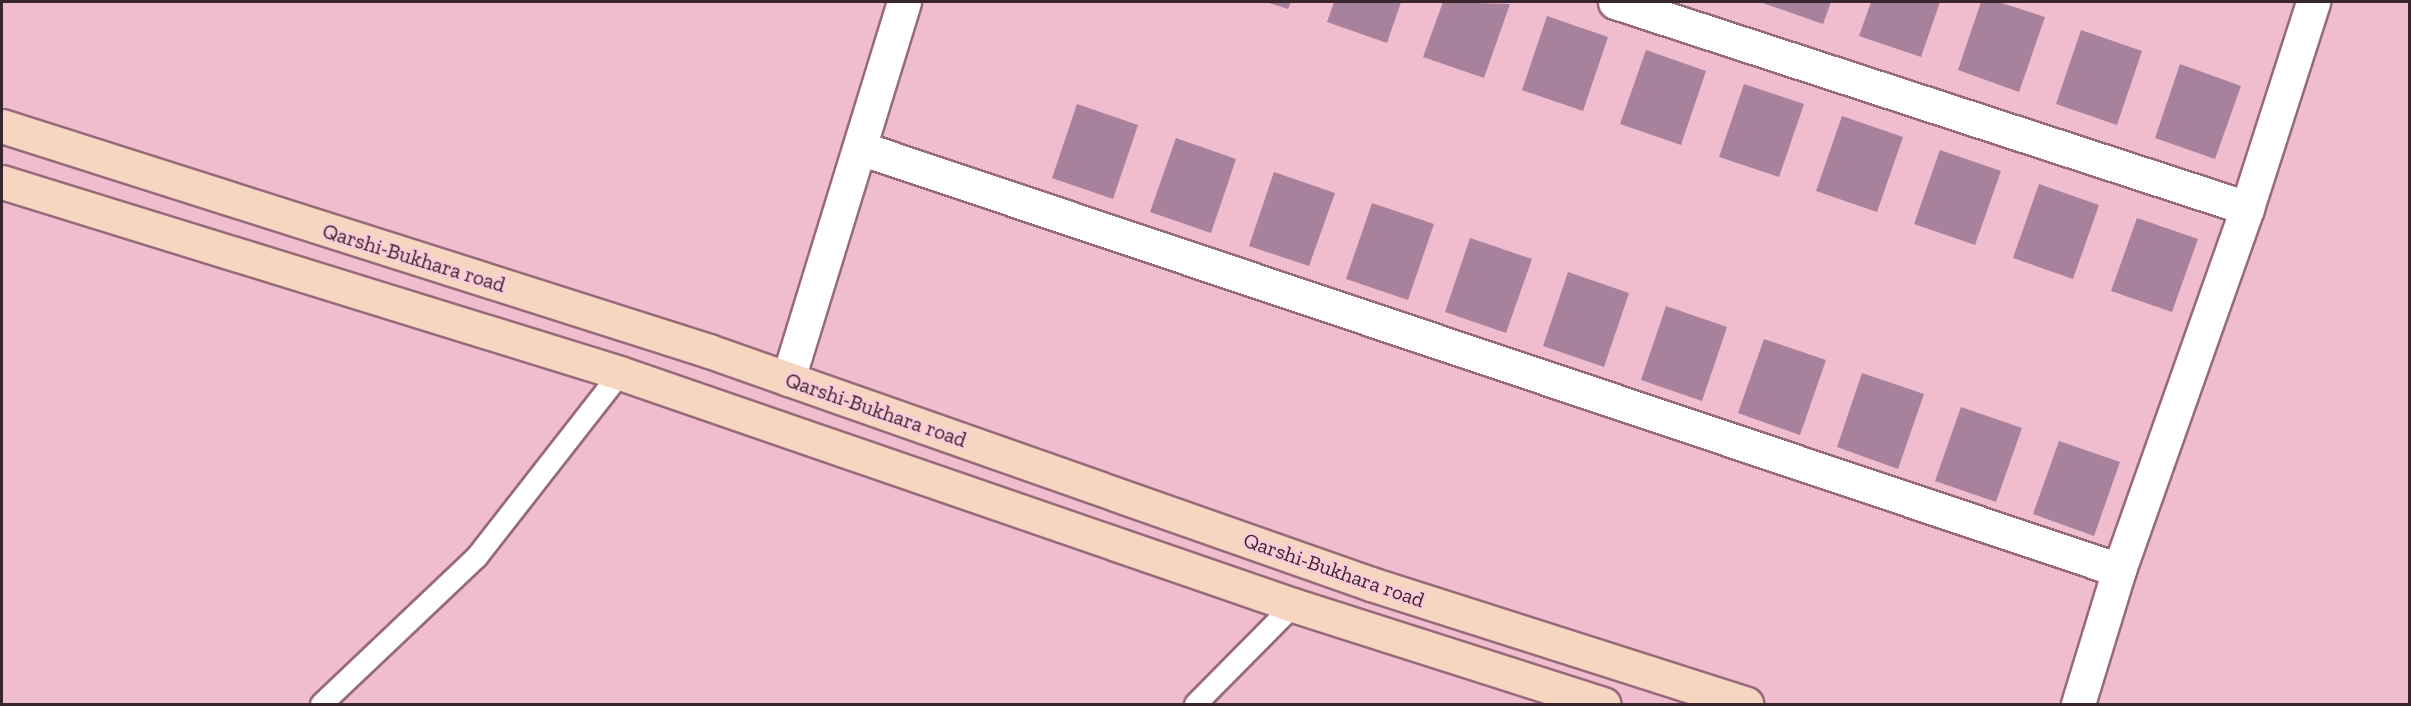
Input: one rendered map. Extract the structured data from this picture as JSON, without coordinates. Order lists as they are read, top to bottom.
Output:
{
  "streets": {
    "highway": ["Qarshi-Bukhara road"]
  }
}
